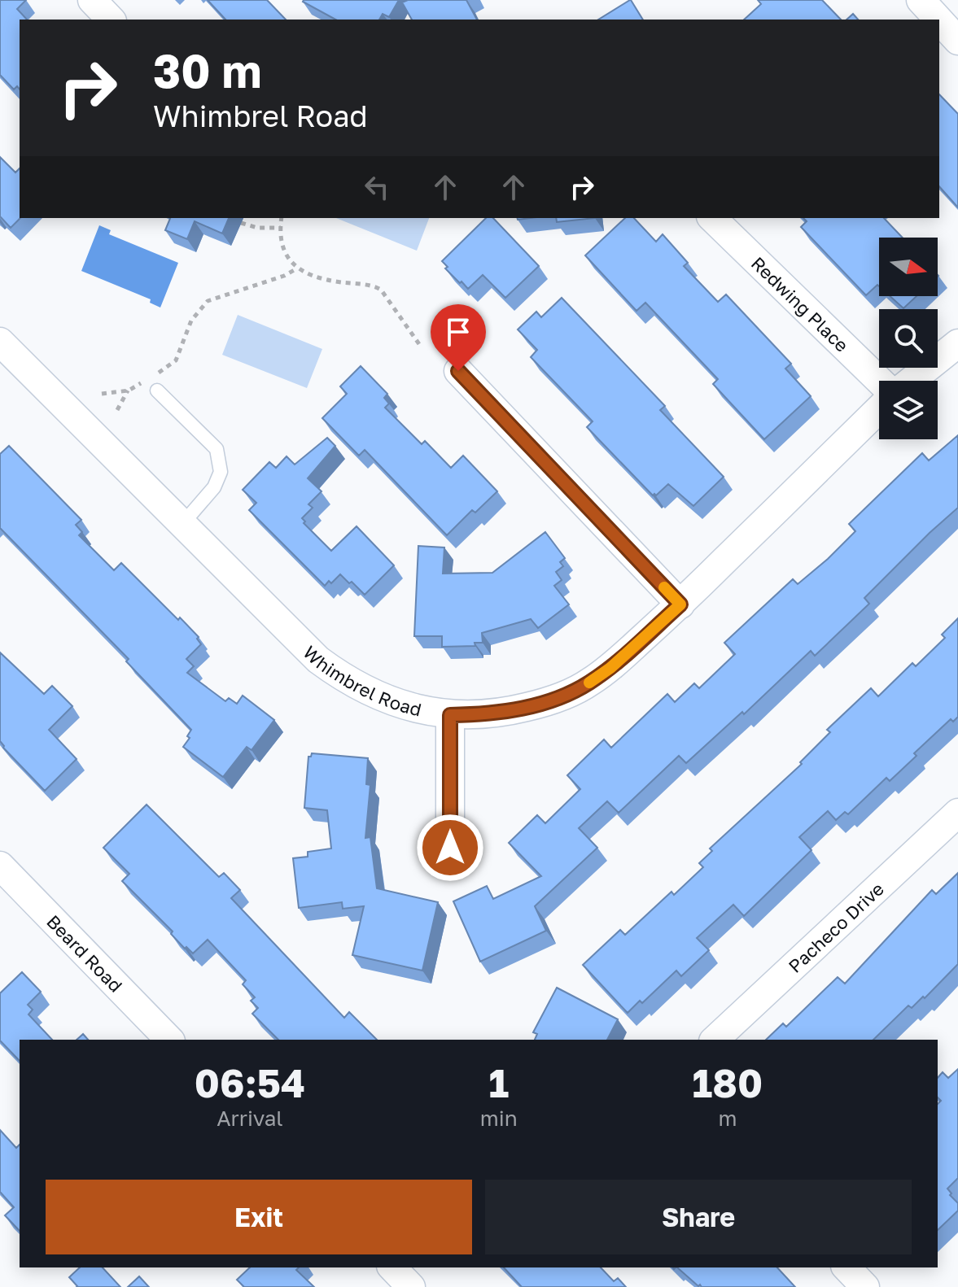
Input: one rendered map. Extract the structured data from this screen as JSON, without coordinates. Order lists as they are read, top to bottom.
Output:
{
  "streets": {
    "street": [
      "Redwing Place",
      "Whimbrel Road",
      "Pacheco Drive",
      "Beard Road"
    ]
  },
  "north": "right",
  "page": {
    "turn": ["30 m", "Whimbrel Road"],
    "eta": [
      "06:54",
      "Arrival",
      "1",
      "min",
      "180",
      "m"
    ],
    "buttons": ["Exit", "Share"]
  }
}
